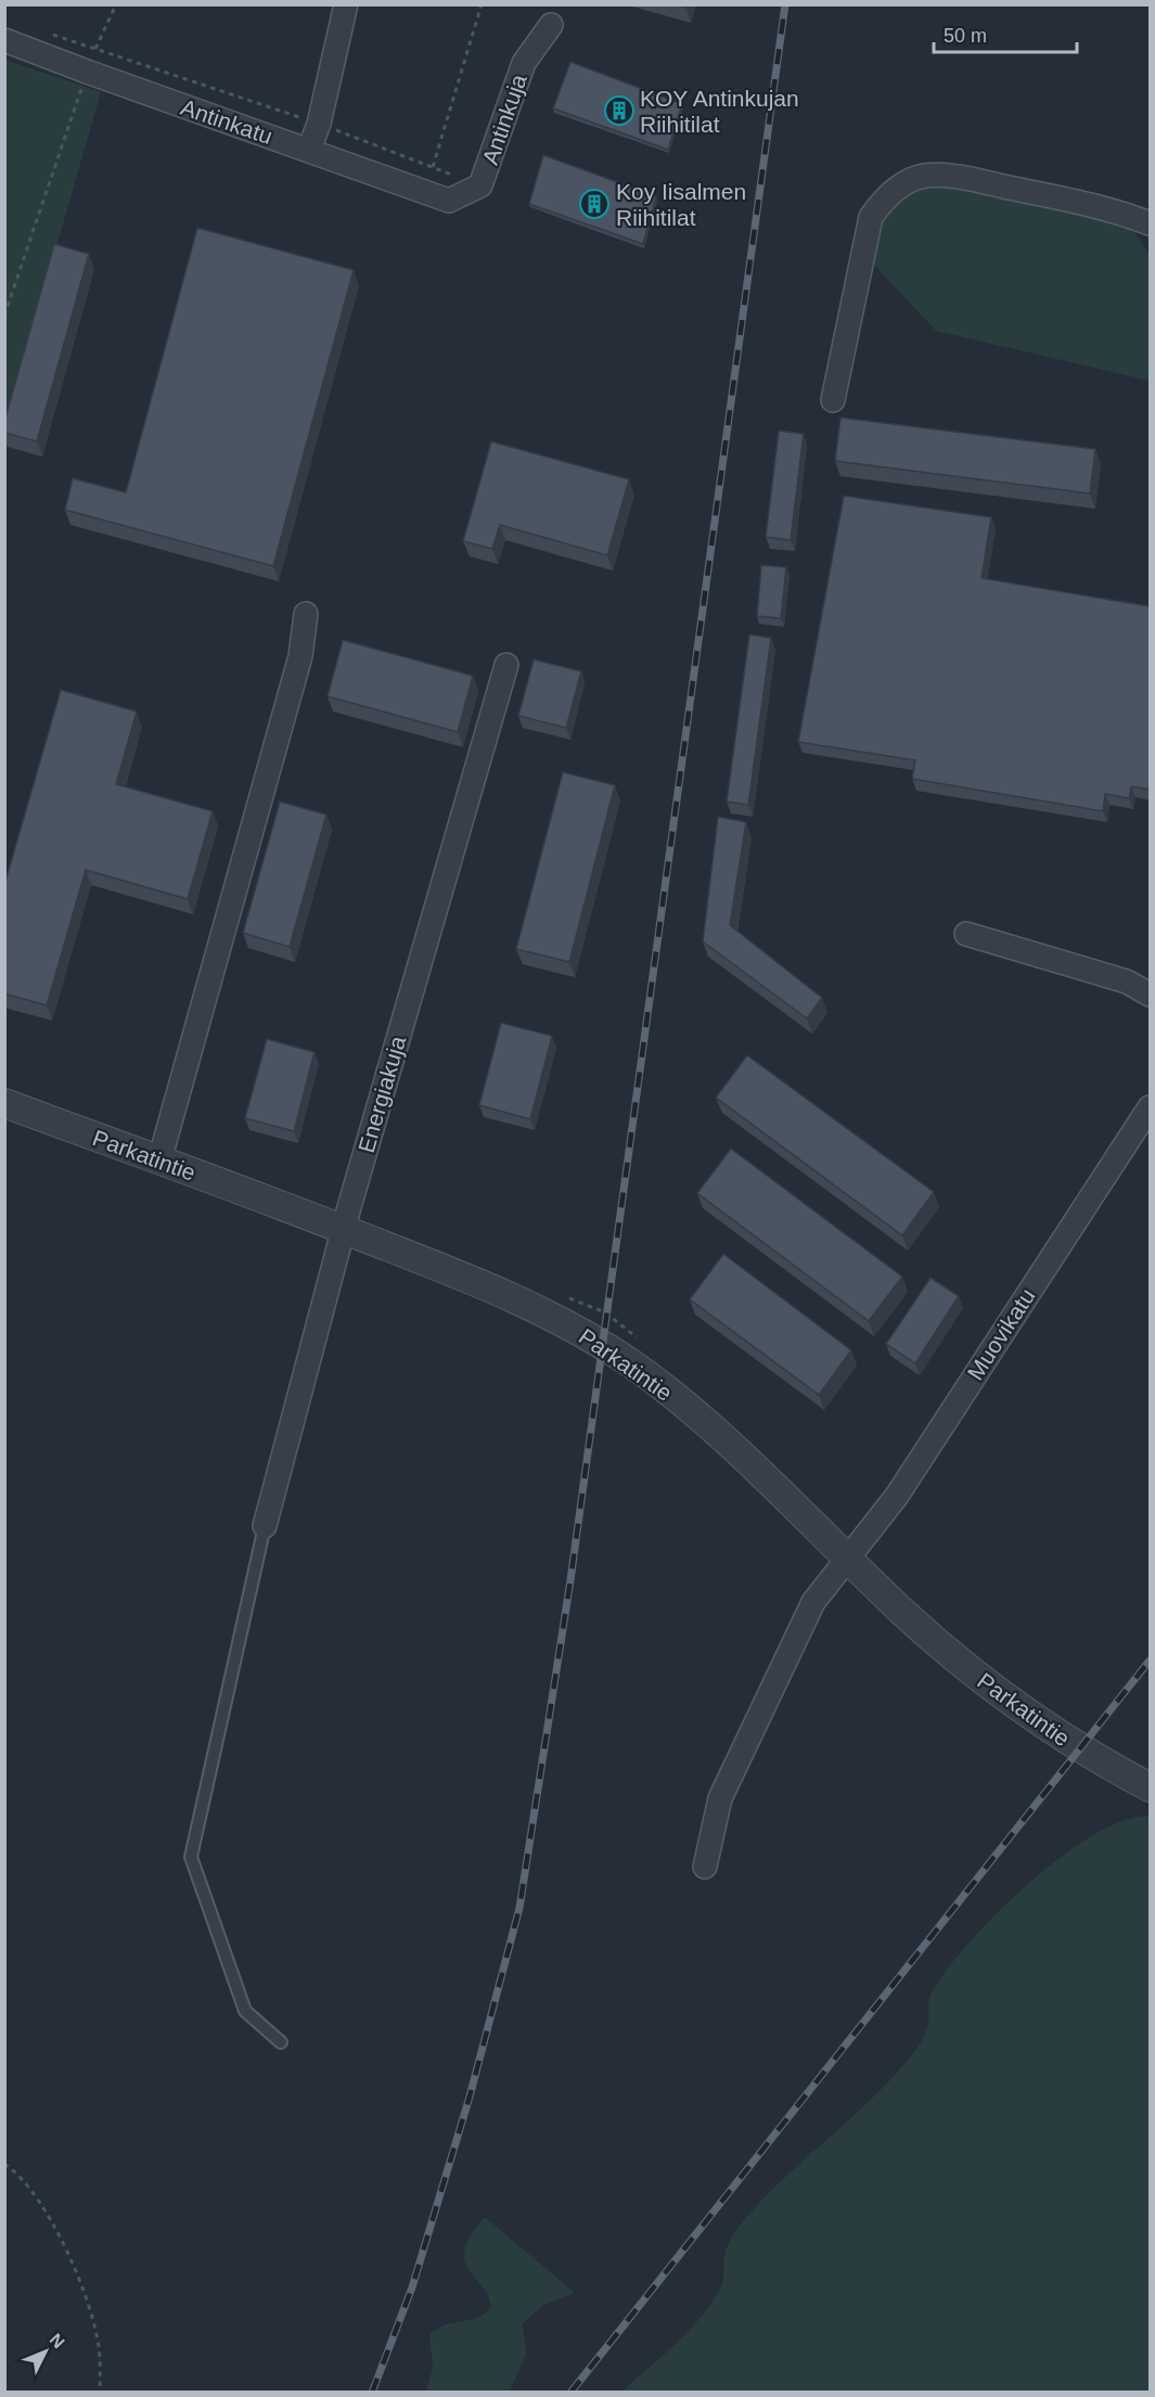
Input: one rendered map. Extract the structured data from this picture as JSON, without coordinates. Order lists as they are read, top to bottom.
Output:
{
  "streets": {
    "street": [
      "Antinkuja",
      "Antinkatu",
      "Energiakuja",
      "Parkatintie",
      "Muovikatu"
    ]
  },
  "crossings": [
    ["Antinkuja", "Antinkatu"],
    ["Energiakuja", "Parkatintie"],
    ["Parkatintie", "Muovikatu"]
  ],
  "places": {
    "building": ["KOY Antinkujan Riihitilat", "Koy Iisalmen Riihitilat"]
  },
  "scale_bar": "50 m",
  "north": "top right"
}
